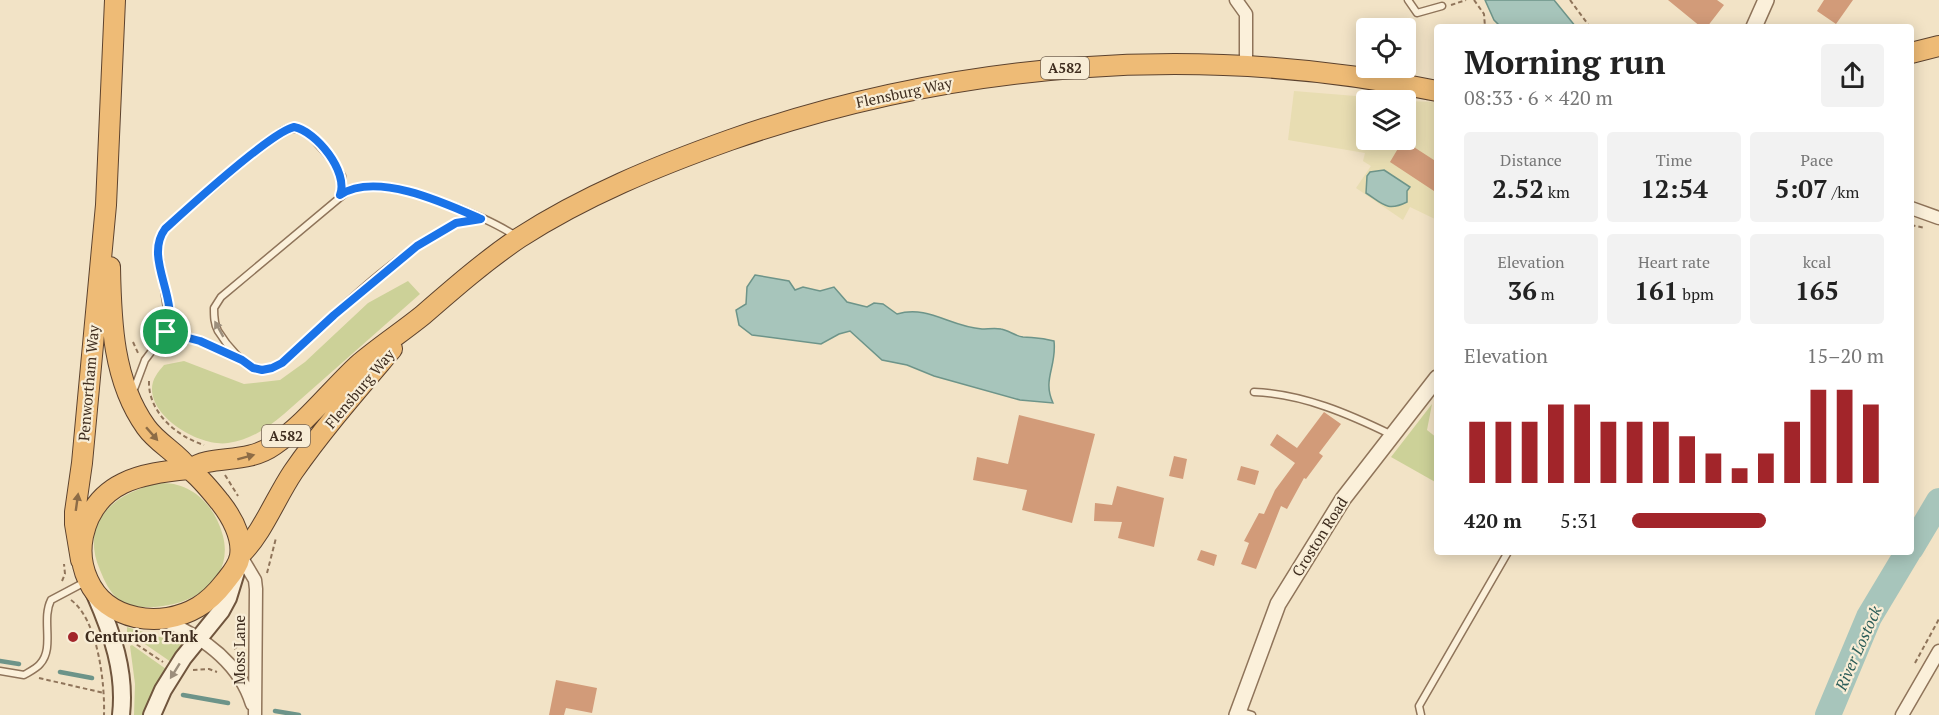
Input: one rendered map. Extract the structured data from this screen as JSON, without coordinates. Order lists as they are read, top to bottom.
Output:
{
  "streets": {
    "highway": ["A582", "Flensburg Way", "Penwortham Way"],
    "street": ["Croston Road", "Moss Lane"]
  },
  "crossings": [
    ["A582", "Flensburg Way"],
    ["A582", "Penwortham Way"],
    ["A582", "Moss Lane"],
    ["Flensburg Way", "Penwortham Way"],
    ["Flensburg Way", "Moss Lane"],
    ["Penwortham Way", "Moss Lane"]
  ],
  "water": ["River Lostock"],
  "places": ["Centurion Tank"],
  "page": {
    "heading": ["Morning run", "08:33 · 6 × 420 m"],
    "stats": [
      ["Distance", "2.52 km"],
      ["Time", "12:54"],
      ["Pace", "5:07 /km"],
      ["Elevation", "36 m"],
      ["Heart rate", "161 bpm"],
      ["kcal", "165"]
    ],
    "chart": ["Elevation", "15–20 m"],
    "list": [
      {
        "name": "420 m",
        "note": "5:31"
      }
    ]
  }
}
